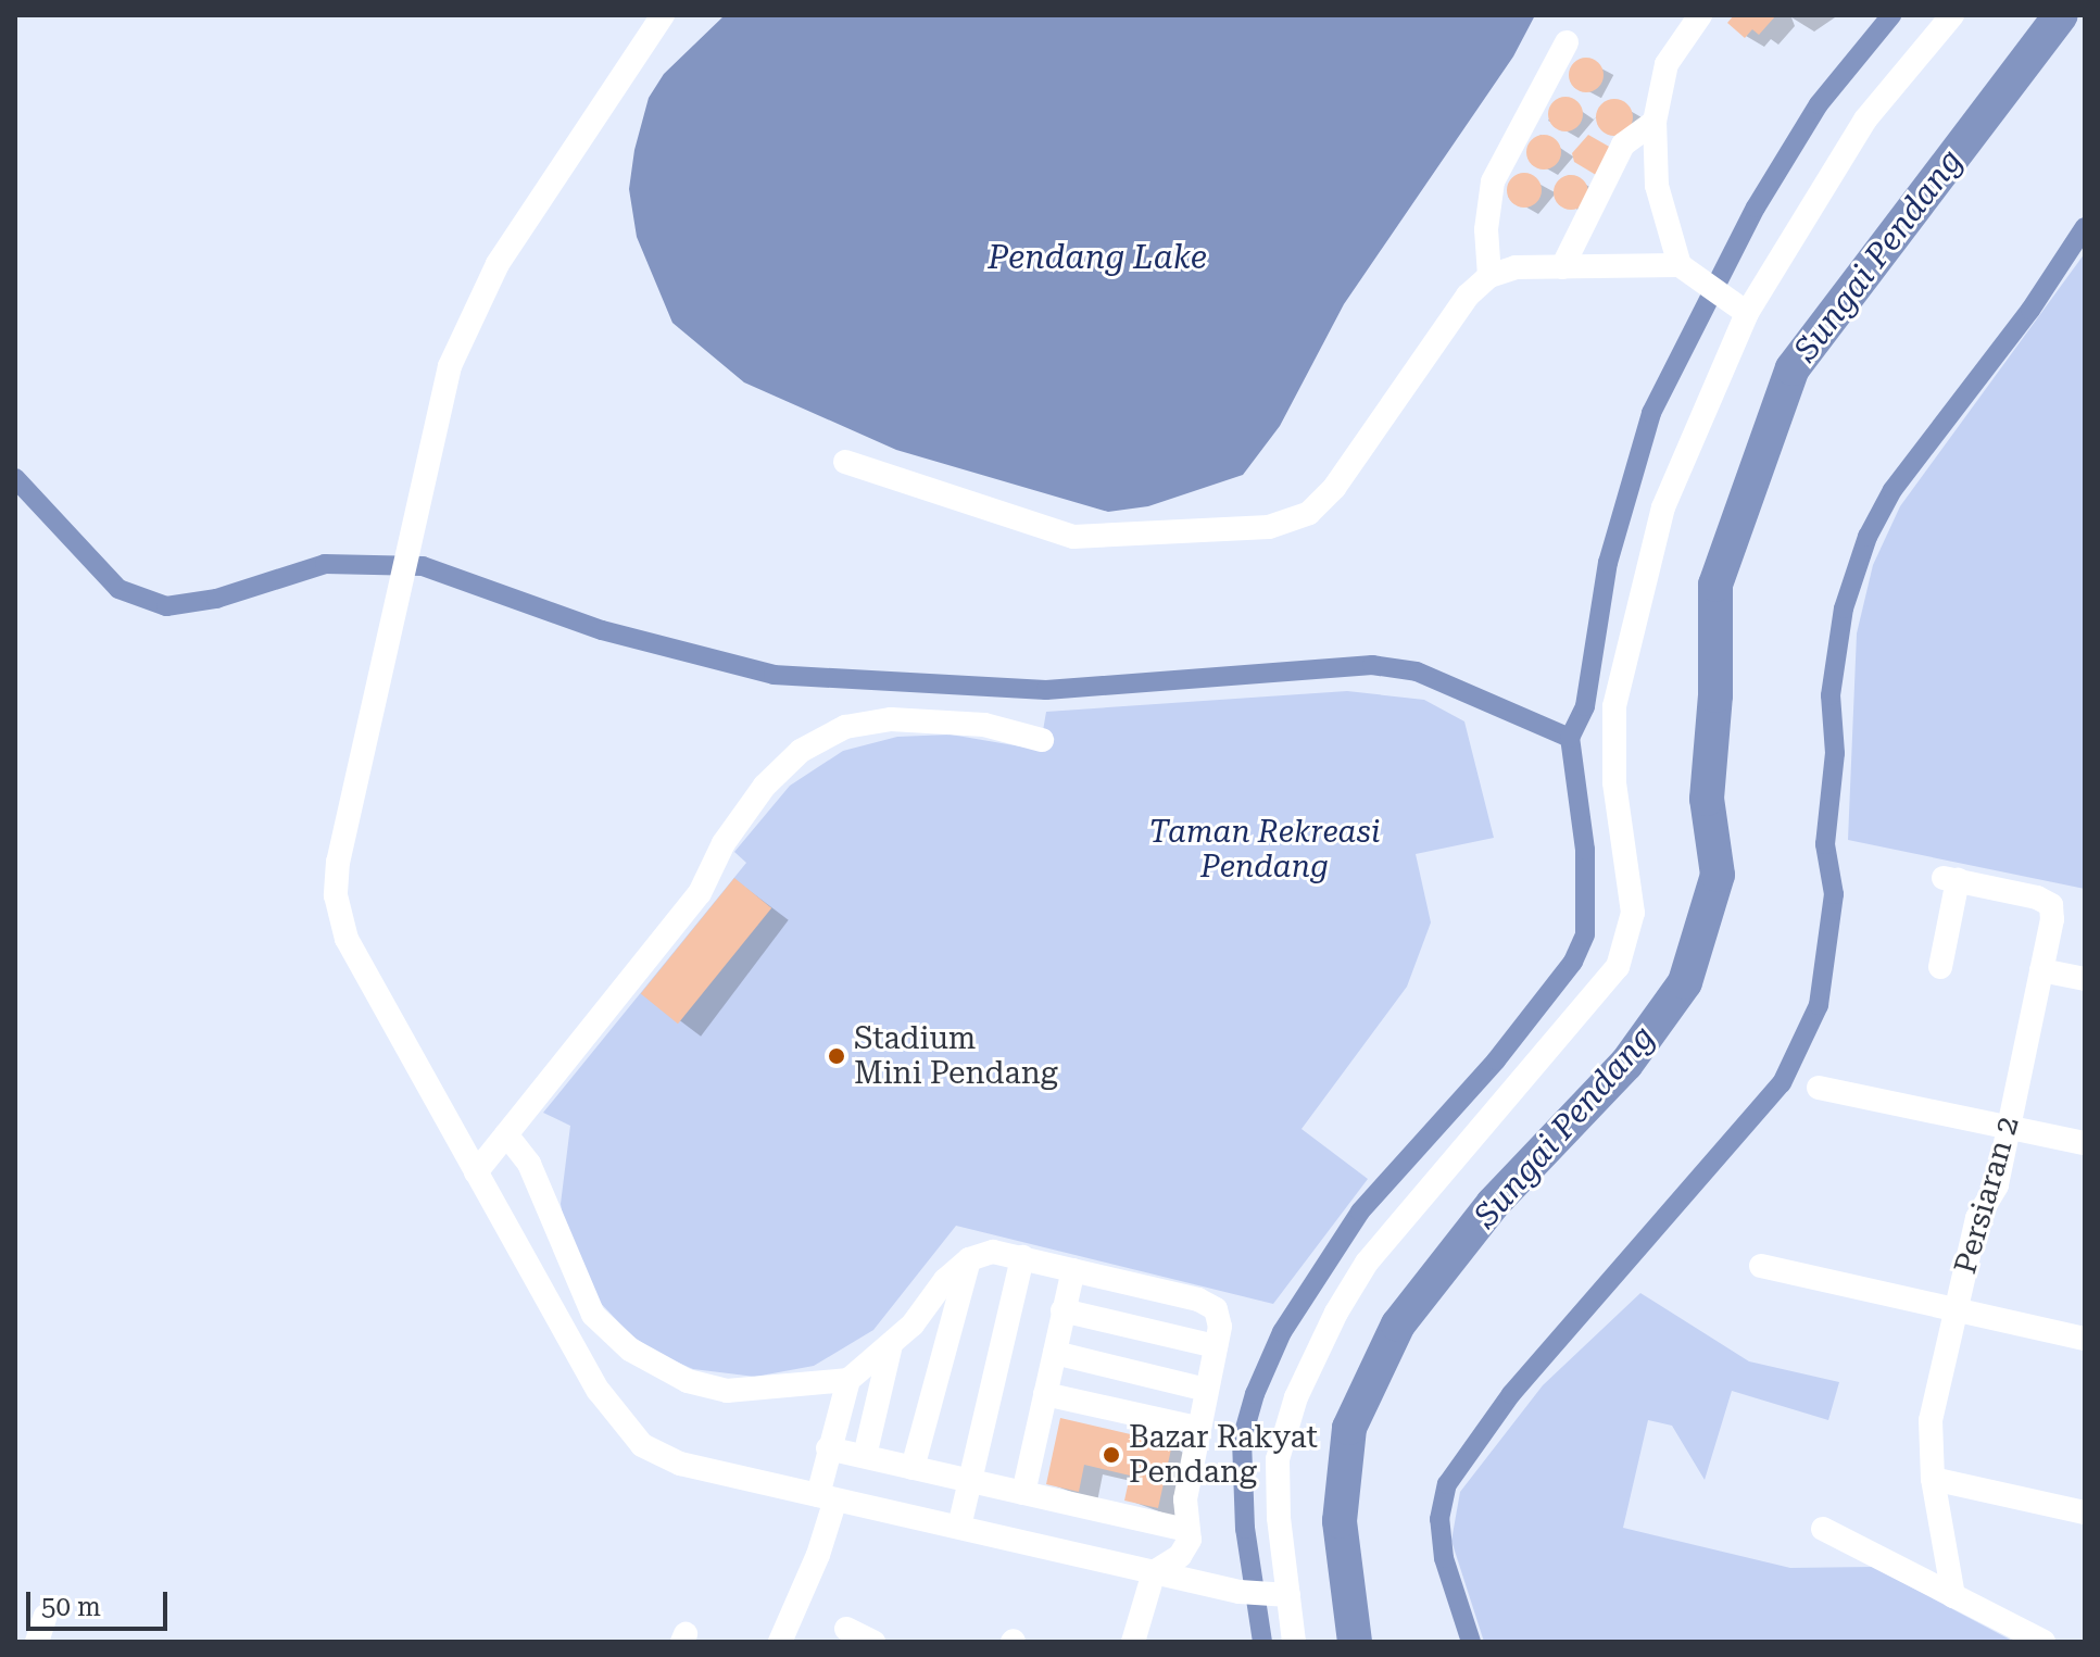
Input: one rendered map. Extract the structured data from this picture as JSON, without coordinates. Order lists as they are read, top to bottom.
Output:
{
  "streets": {
    "street": ["Persiaran 2"]
  },
  "water": ["Sungai Pendang", "Pendang Lake"],
  "parks": ["Taman Rekreasi Pendang"],
  "places": ["Stadium Mini Pendang", "Bazar Rakyat Pendang"],
  "scale_bar": "50 m"
}
